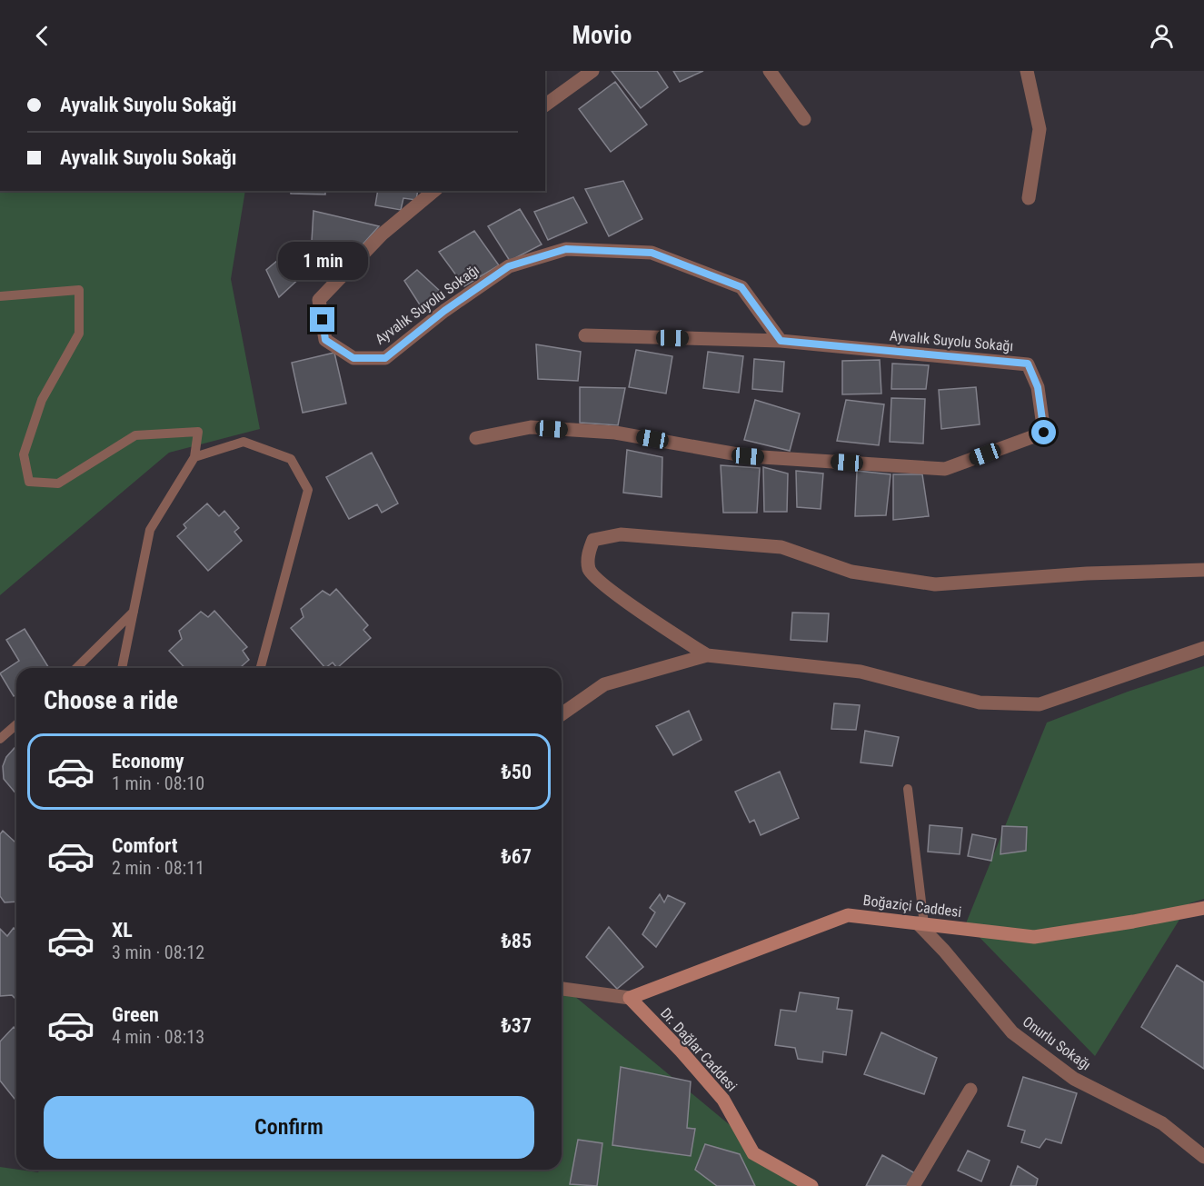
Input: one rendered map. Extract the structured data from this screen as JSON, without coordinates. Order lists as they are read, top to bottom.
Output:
{
  "streets": {
    "street": [
      "Ayvalık Suyolu Sokağı",
      "Boğaziçi Caddesi",
      "Onurlu Sokağı",
      "Dr. Dağlar Caddesi"
    ]
  },
  "crossings": [
    ["Boğaziçi Caddesi", "Onurlu Sokağı"],
    ["Boğaziçi Caddesi", "Dr. Dağlar Caddesi"]
  ],
  "page": {
    "header": "Movio",
    "banner": ["Ayvalık Suyolu Sokağı", "Ayvalık Suyolu Sokağı"],
    "bubble": "1 min",
    "heading": "Choose a ride",
    "list": [
      {
        "name": "Economy",
        "note": "1 min · 08:10",
        "value": "₺50"
      },
      {
        "name": "Comfort",
        "note": "2 min · 08:11",
        "value": "₺67"
      },
      {
        "name": "XL",
        "note": "3 min · 08:12",
        "value": "₺85"
      },
      {
        "name": "Green",
        "note": "4 min · 08:13",
        "value": "₺37"
      }
    ],
    "buttons": "Confirm"
  }
}
